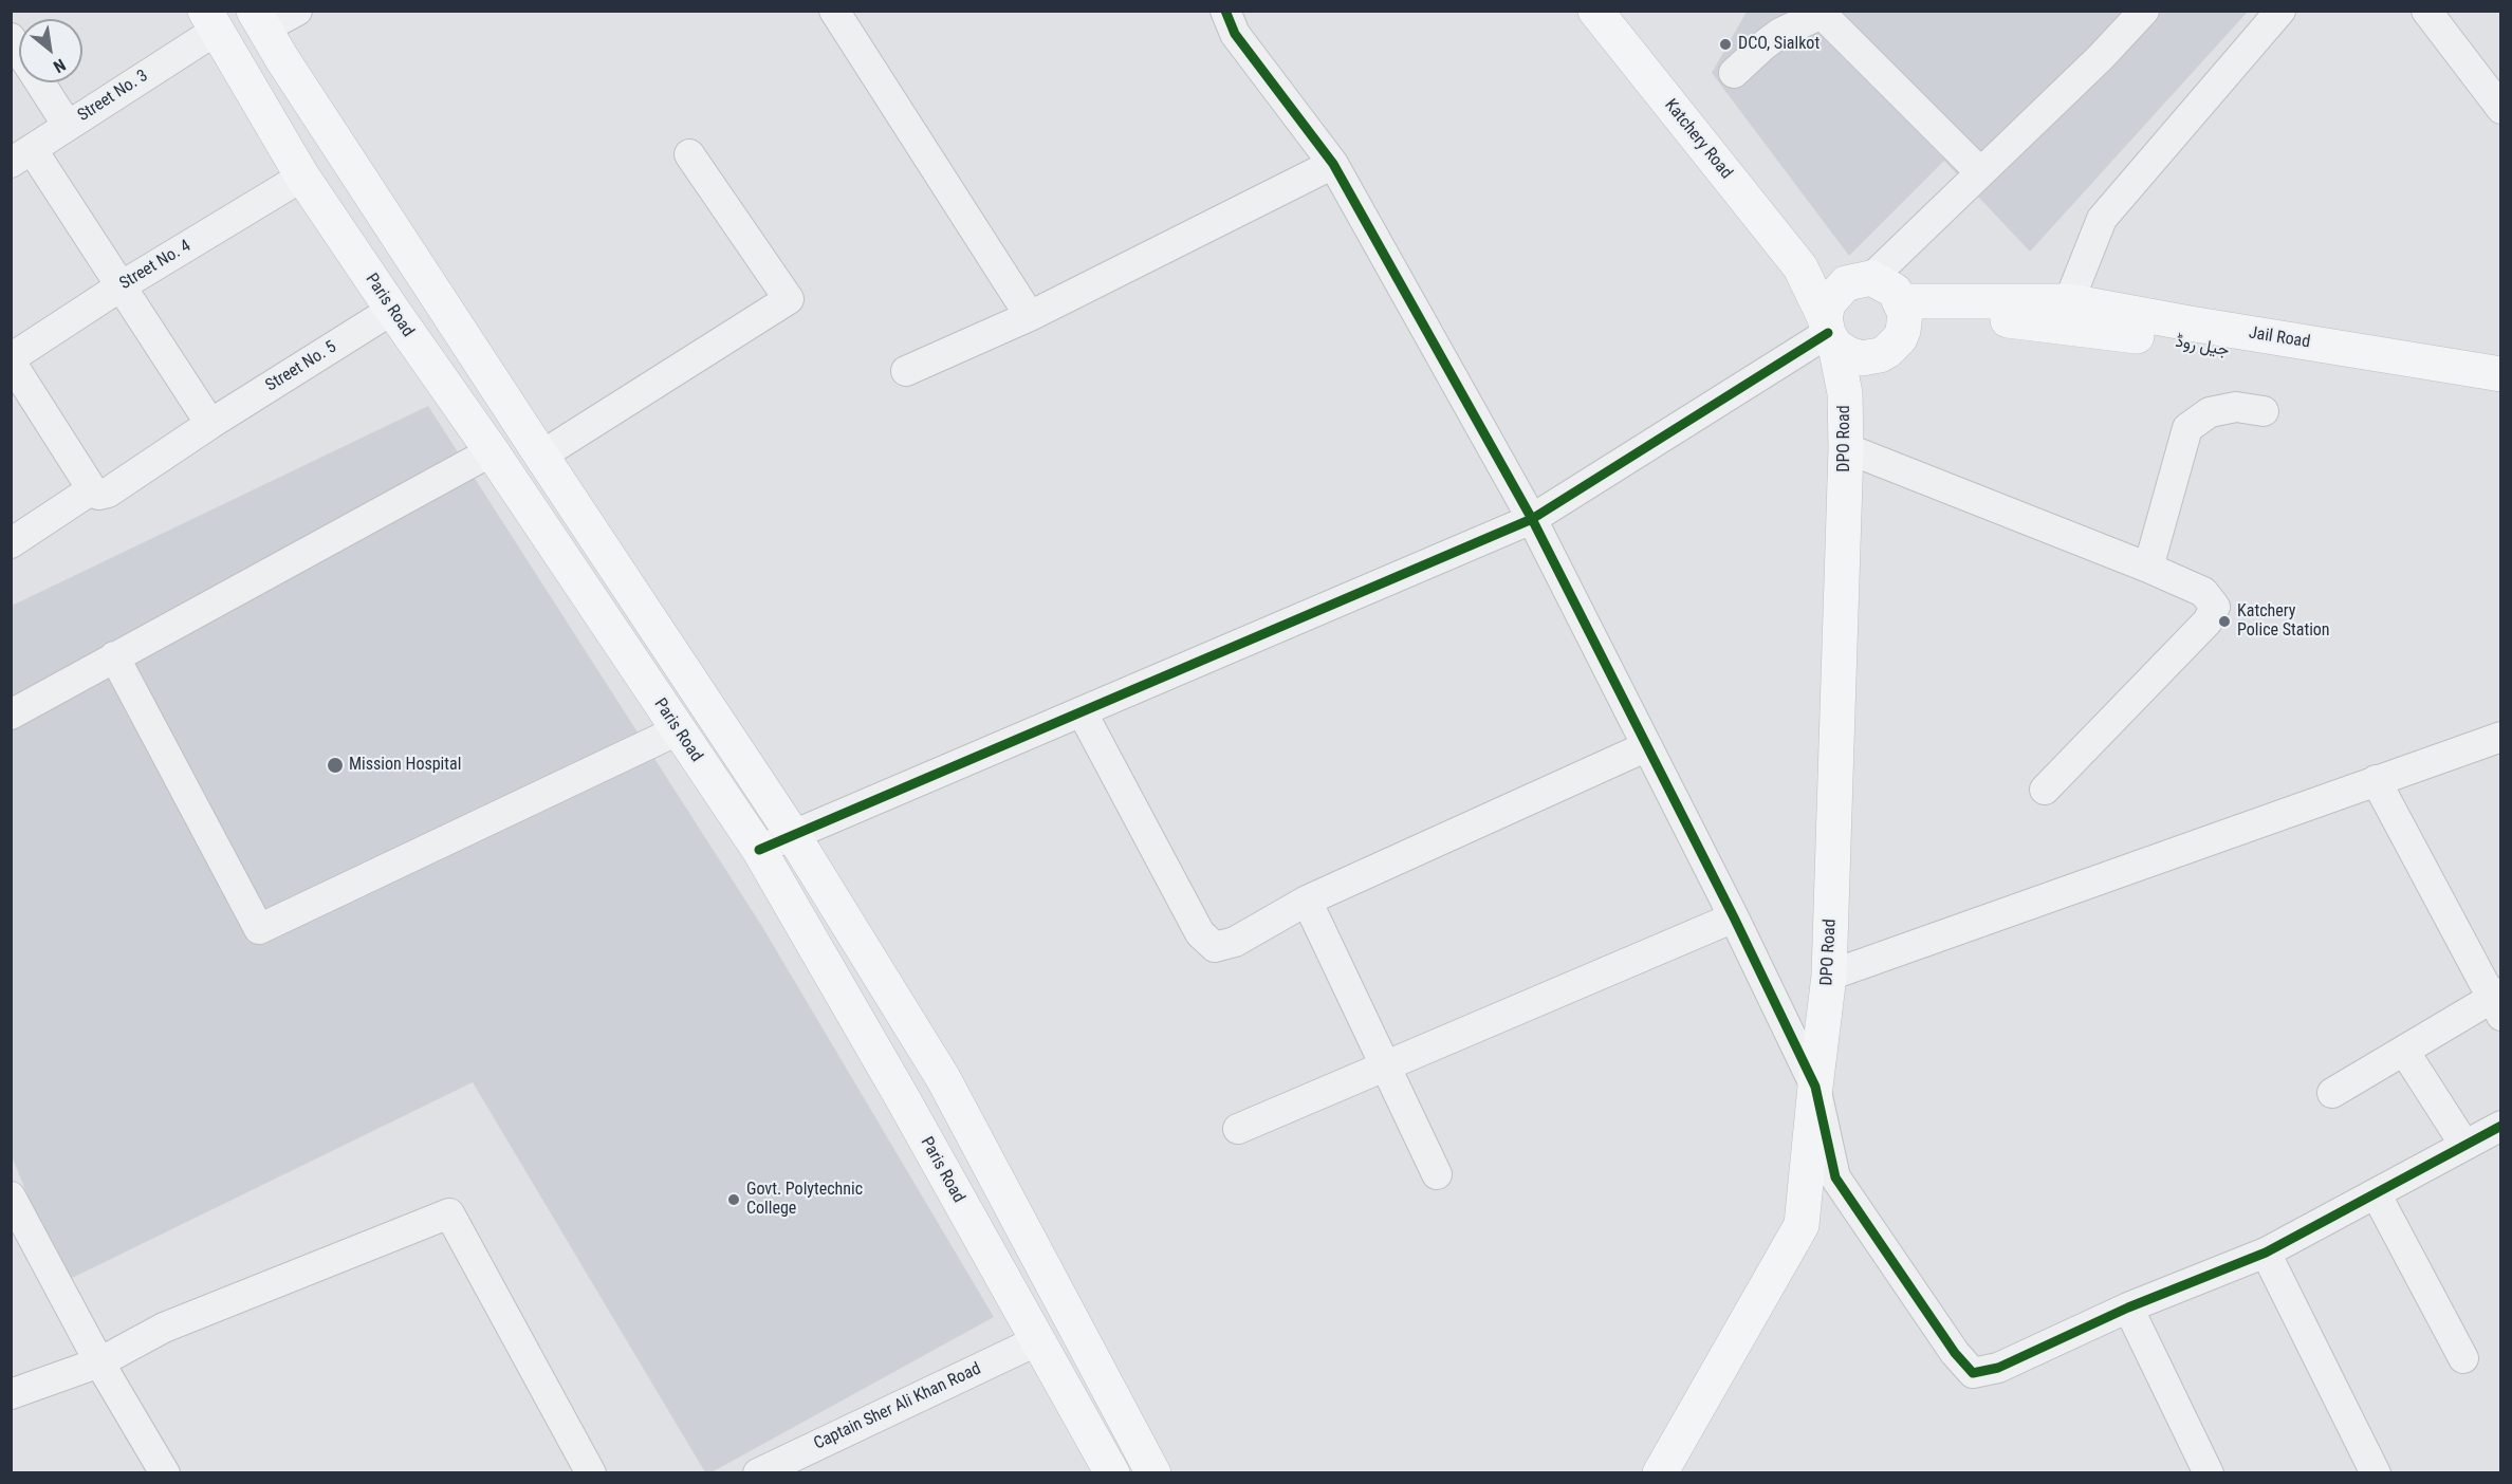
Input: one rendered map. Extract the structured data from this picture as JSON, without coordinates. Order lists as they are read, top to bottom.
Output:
{
  "streets": {
    "main road": [
      "Katchery Road",
      "Paris Road",
      "Jail Road",
      "جیل روڈ",
      "DPO Road"
    ],
    "street": [
      "Street No. 3",
      "Street No. 4",
      "Street No. 5",
      "Captain Sher Ali Khan Road"
    ]
  },
  "crossings": [
    ["Street No. 3", "Paris Road"],
    ["Katchery Road", "Jail Road"],
    ["Katchery Road", "جیل روڈ"],
    ["Katchery Road", "DPO Road"],
    ["Street No. 4", "Paris Road"],
    ["Paris Road", "Street No. 5"],
    ["Paris Road", "Captain Sher Ali Khan Road"],
    ["Jail Road", "جیل روڈ"],
    ["Jail Road", "DPO Road"],
    ["جیل روڈ", "DPO Road"]
  ],
  "places": [
    "DCO, Sialkot",
    "Katchery Police Station",
    "Mission Hospital",
    "Govt. Polytechnic College"
  ],
  "north": "bottom right"
}
